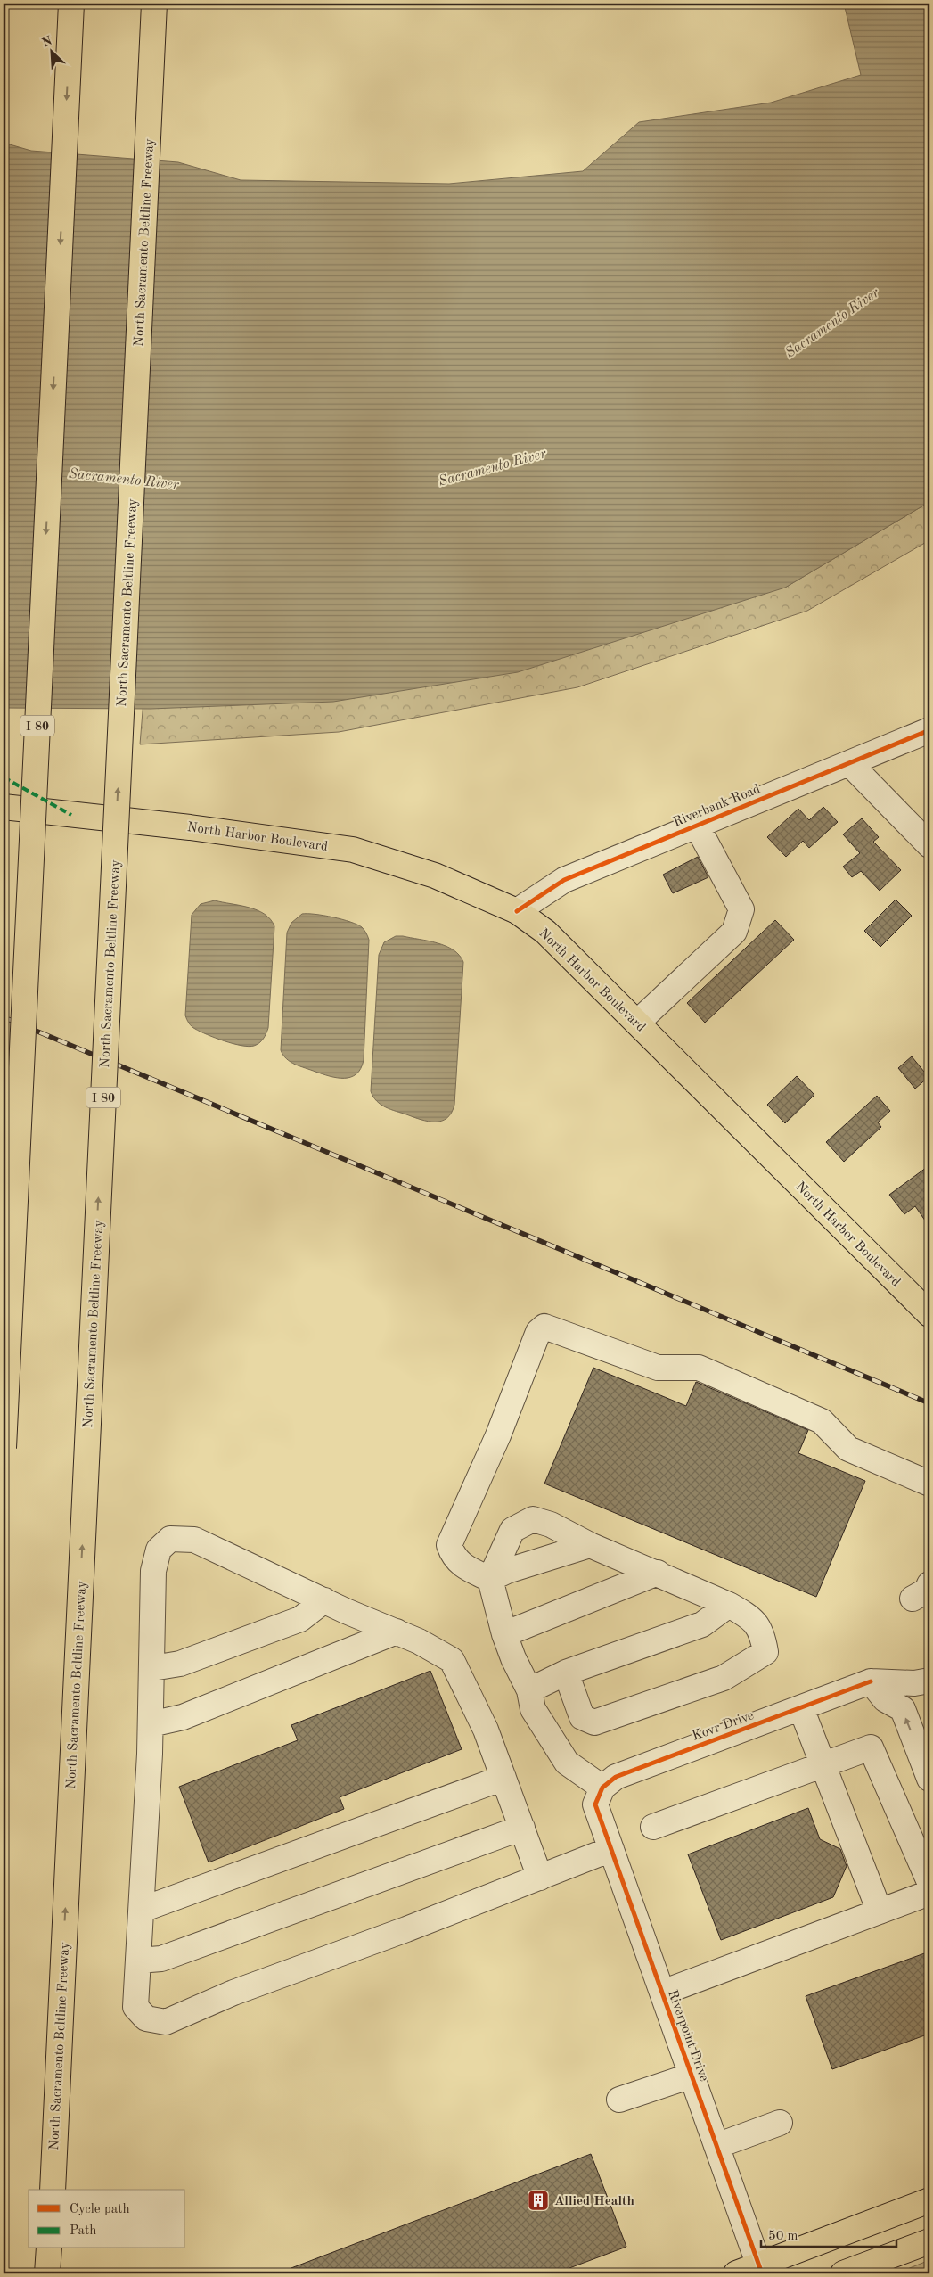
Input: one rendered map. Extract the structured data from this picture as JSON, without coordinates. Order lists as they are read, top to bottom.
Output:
{
  "streets": {
    "main road": ["North Sacramento Beltline Freeway", "I 80", "North Harbor Boulevard"],
    "street": ["Riverbank Road", "Kovr Drive", "Riverpoint Drive"]
  },
  "crossings": [
    ["Riverbank Road", "North Harbor Boulevard"],
    ["Kovr Drive", "Riverpoint Drive"]
  ],
  "water": ["Sacramento River"],
  "places": {
    "building": ["Allied Health"]
  },
  "legend": ["Cycle path", "Path"],
  "scale_bar": "50 m",
  "north": "top left"
}
